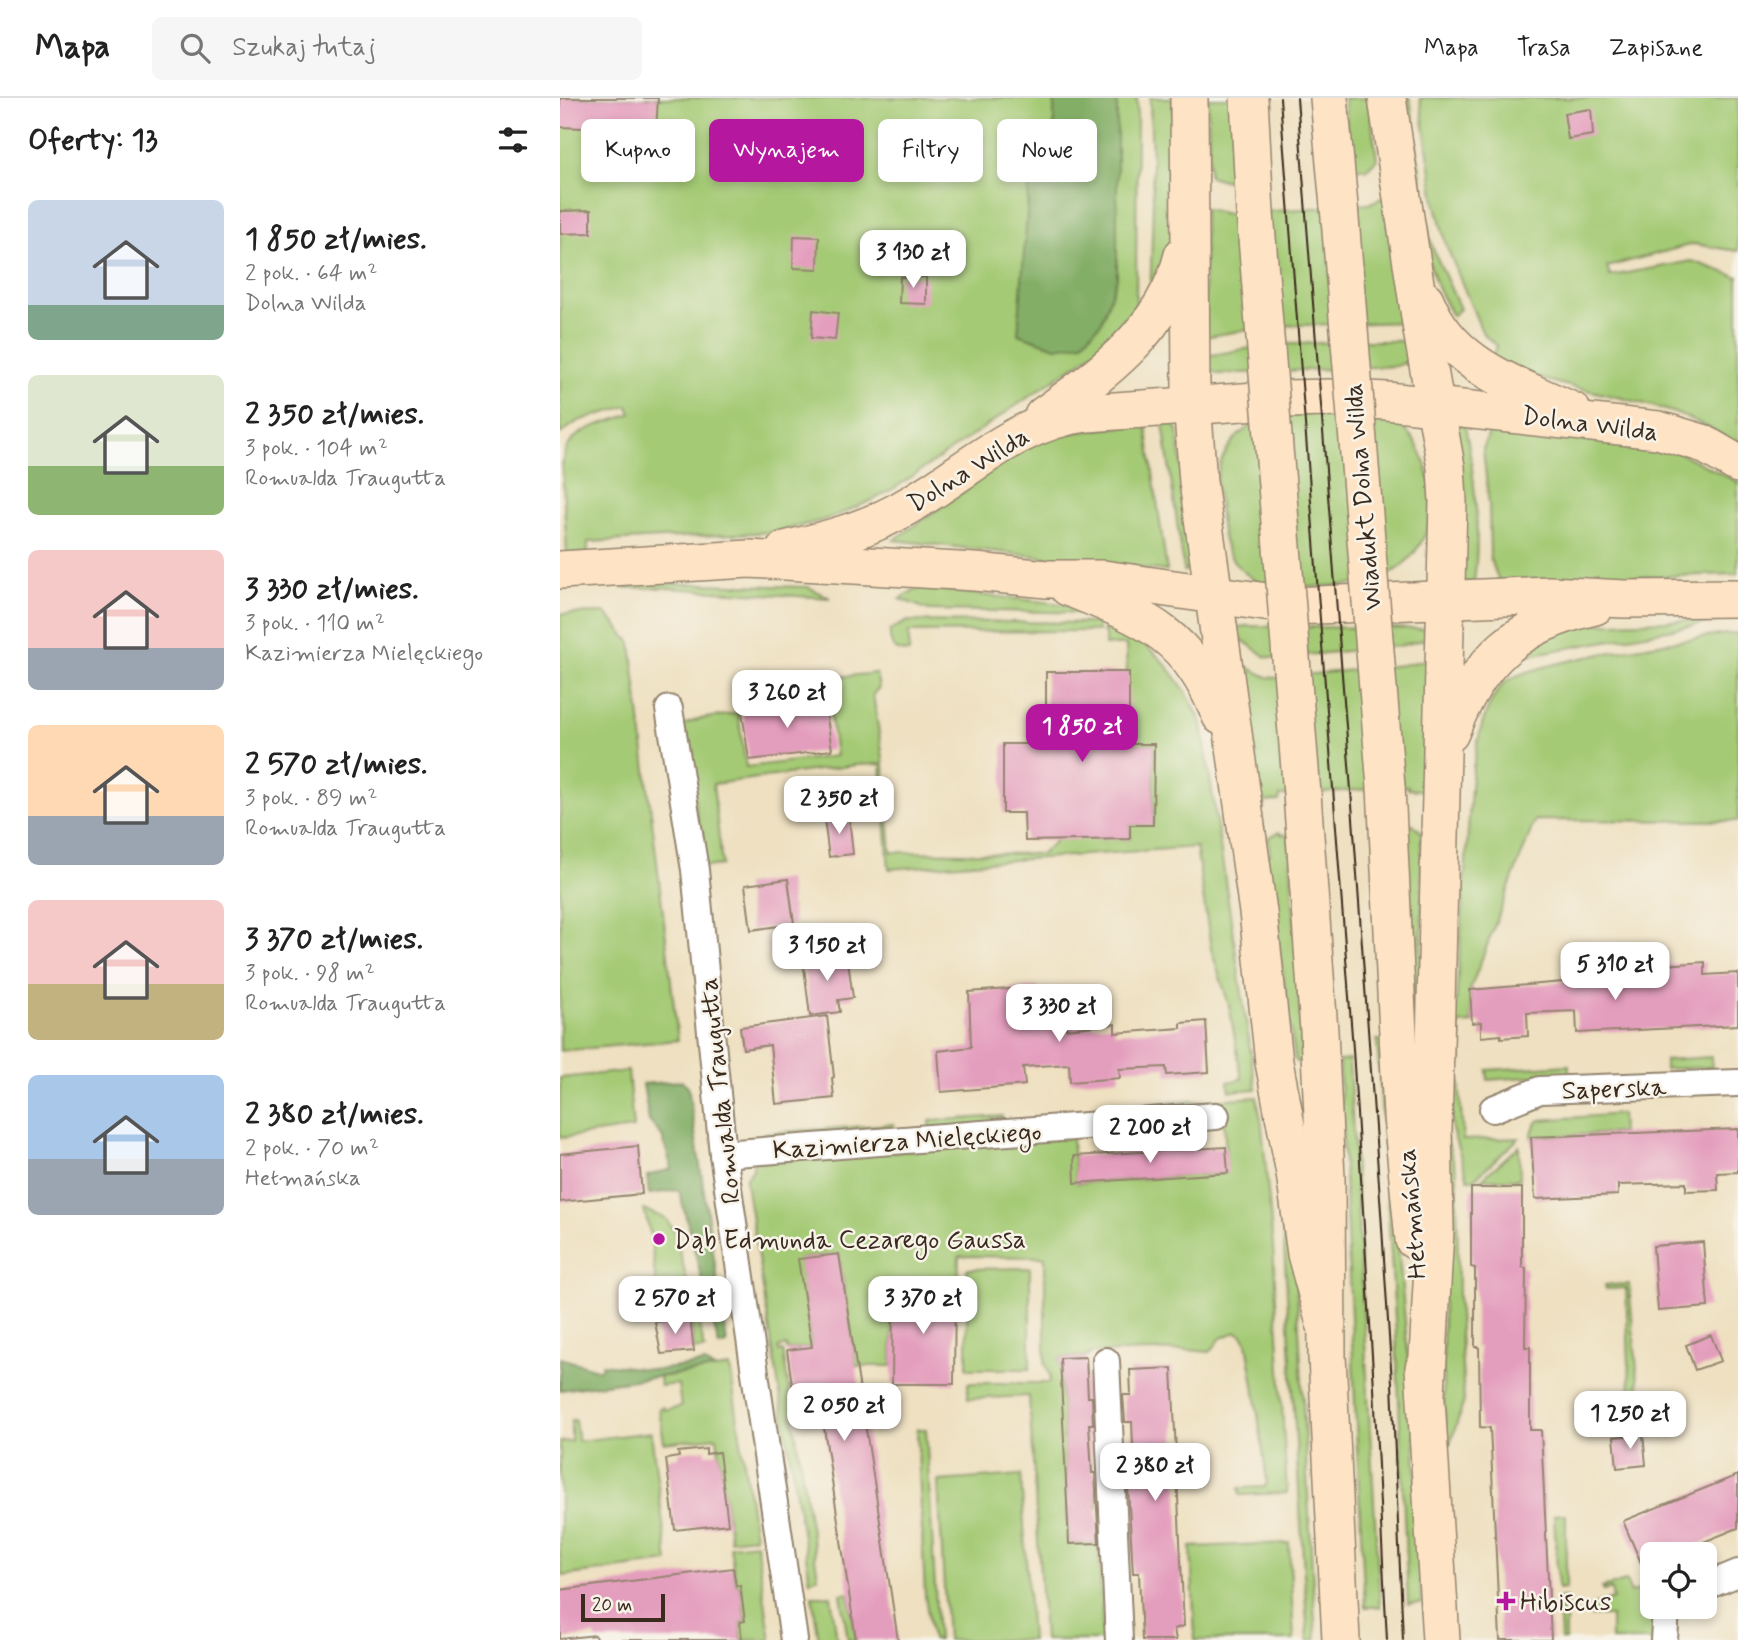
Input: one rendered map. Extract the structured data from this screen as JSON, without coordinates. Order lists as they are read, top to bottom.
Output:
{
  "streets": {
    "main road": ["Dolna Wilda", "Wiadukt Dolna Wilda", "Hetmańska"],
    "street": ["Saperska", "Romualda Traugutta", "Kazimierza Mielęckiego"]
  },
  "crossings": [
    ["Wiadukt Dolna Wilda", "Hetmańska"],
    ["Romualda Traugutta", "Kazimierza Mielęckiego"]
  ],
  "places": {
    "other": ["Dąb Edmunda Cezarego Gaussa"],
    "health": ["Hibiscus"]
  },
  "scale_bar": "20 m",
  "page": {
    "header": "Mapa",
    "search": "Szukaj tutaj",
    "nav": ["Mapa", "Trasa", "Zapisane"],
    "heading": "Oferty: 13",
    "chip": [
      "Kupno",
      "Wynajem",
      "Filtry",
      "Nowe"
    ],
    "list": [
      {
        "name": "1 850 zł/mies.",
        "note": "2 pok. · 64 m² · Dolna Wilda"
      },
      {
        "name": "2 350 zł/mies.",
        "note": "3 pok. · 104 m² · Romualda Traugutta"
      },
      {
        "name": "3 330 zł/mies.",
        "note": "3 pok. · 110 m² · Kazimierza Mielęckiego"
      },
      {
        "name": "2 570 zł/mies.",
        "note": "3 pok. · 89 m² · Romualda Traugutta"
      },
      {
        "name": "3 370 zł/mies.",
        "note": "3 pok. · 98 m² · Romualda Traugutta"
      },
      {
        "name": "2 380 zł/mies.",
        "note": "2 pok. · 70 m² · Hetmańska"
      }
    ],
    "price": [
      "3 130 zł",
      "3 260 zł",
      "1 850 zł",
      "2 350 zł",
      "3 150 zł",
      "5 310 zł",
      "3 330 zł",
      "2 200 zł",
      "2 570 zł",
      "3 370 zł",
      "2 050 zł",
      "1 250 zł",
      "2 380 zł"
    ],
    "scale": "20 m"
  }
}
